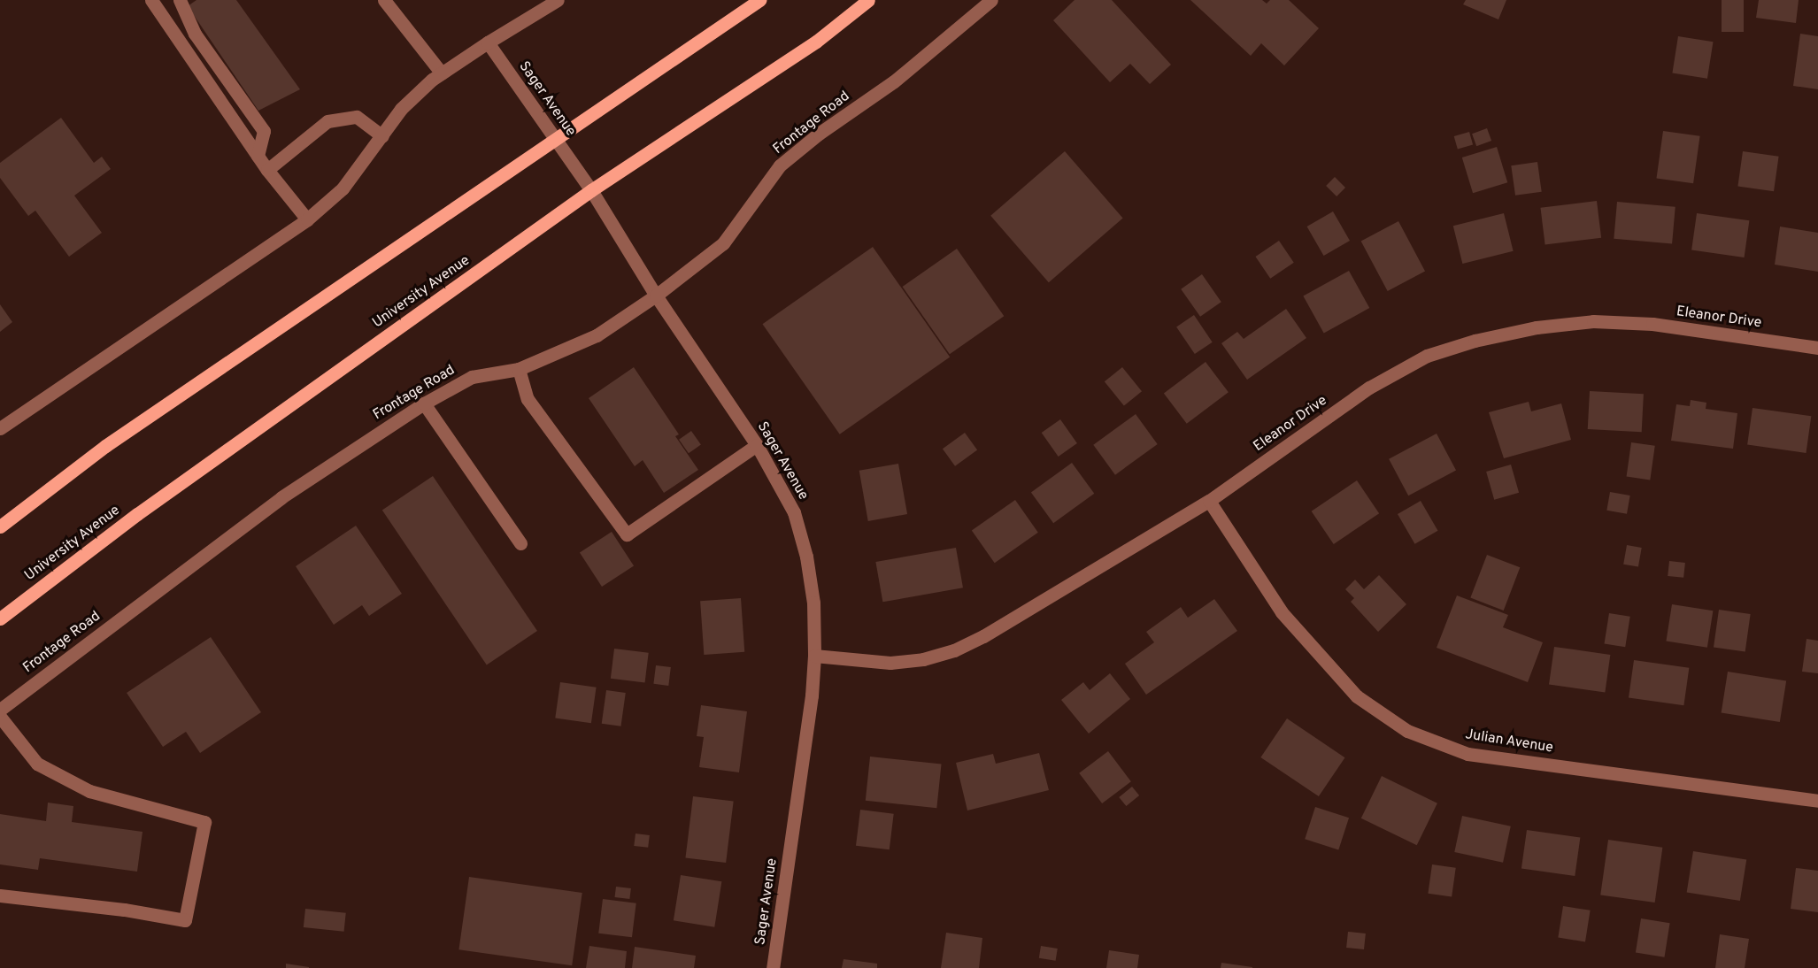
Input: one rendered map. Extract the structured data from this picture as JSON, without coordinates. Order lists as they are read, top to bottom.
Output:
{
  "streets": {
    "main road": ["University Avenue"],
    "street": [
      "Sager Avenue",
      "Frontage Road",
      "Eleanor Drive",
      "Julian Avenue"
    ]
  },
  "crossings": [
    ["Sager Avenue", "Frontage Road"],
    ["Sager Avenue", "University Avenue"],
    ["Sager Avenue", "Eleanor Drive"],
    ["Eleanor Drive", "Julian Avenue"]
  ]
}
